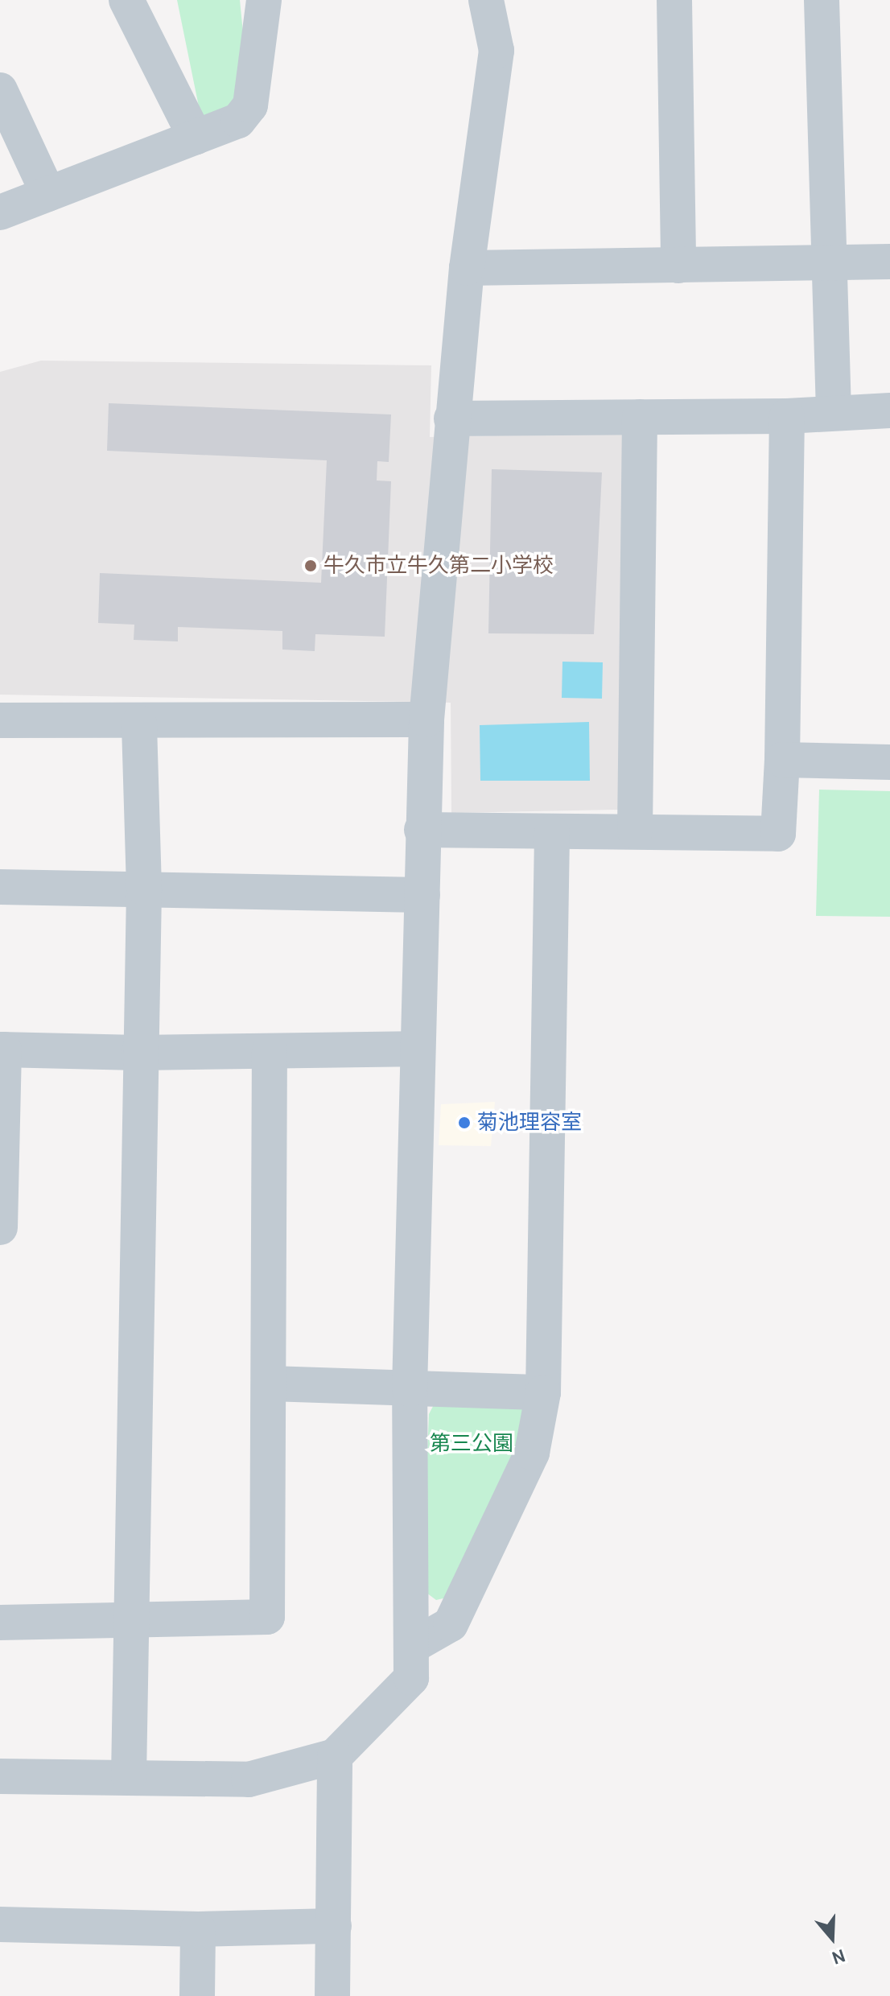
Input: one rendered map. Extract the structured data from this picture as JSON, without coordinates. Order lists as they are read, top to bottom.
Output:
{
  "parks": ["第三公園"],
  "places": ["牛久市立牛久第二小学校", "菊池理容室"],
  "north": "bottom"
}
